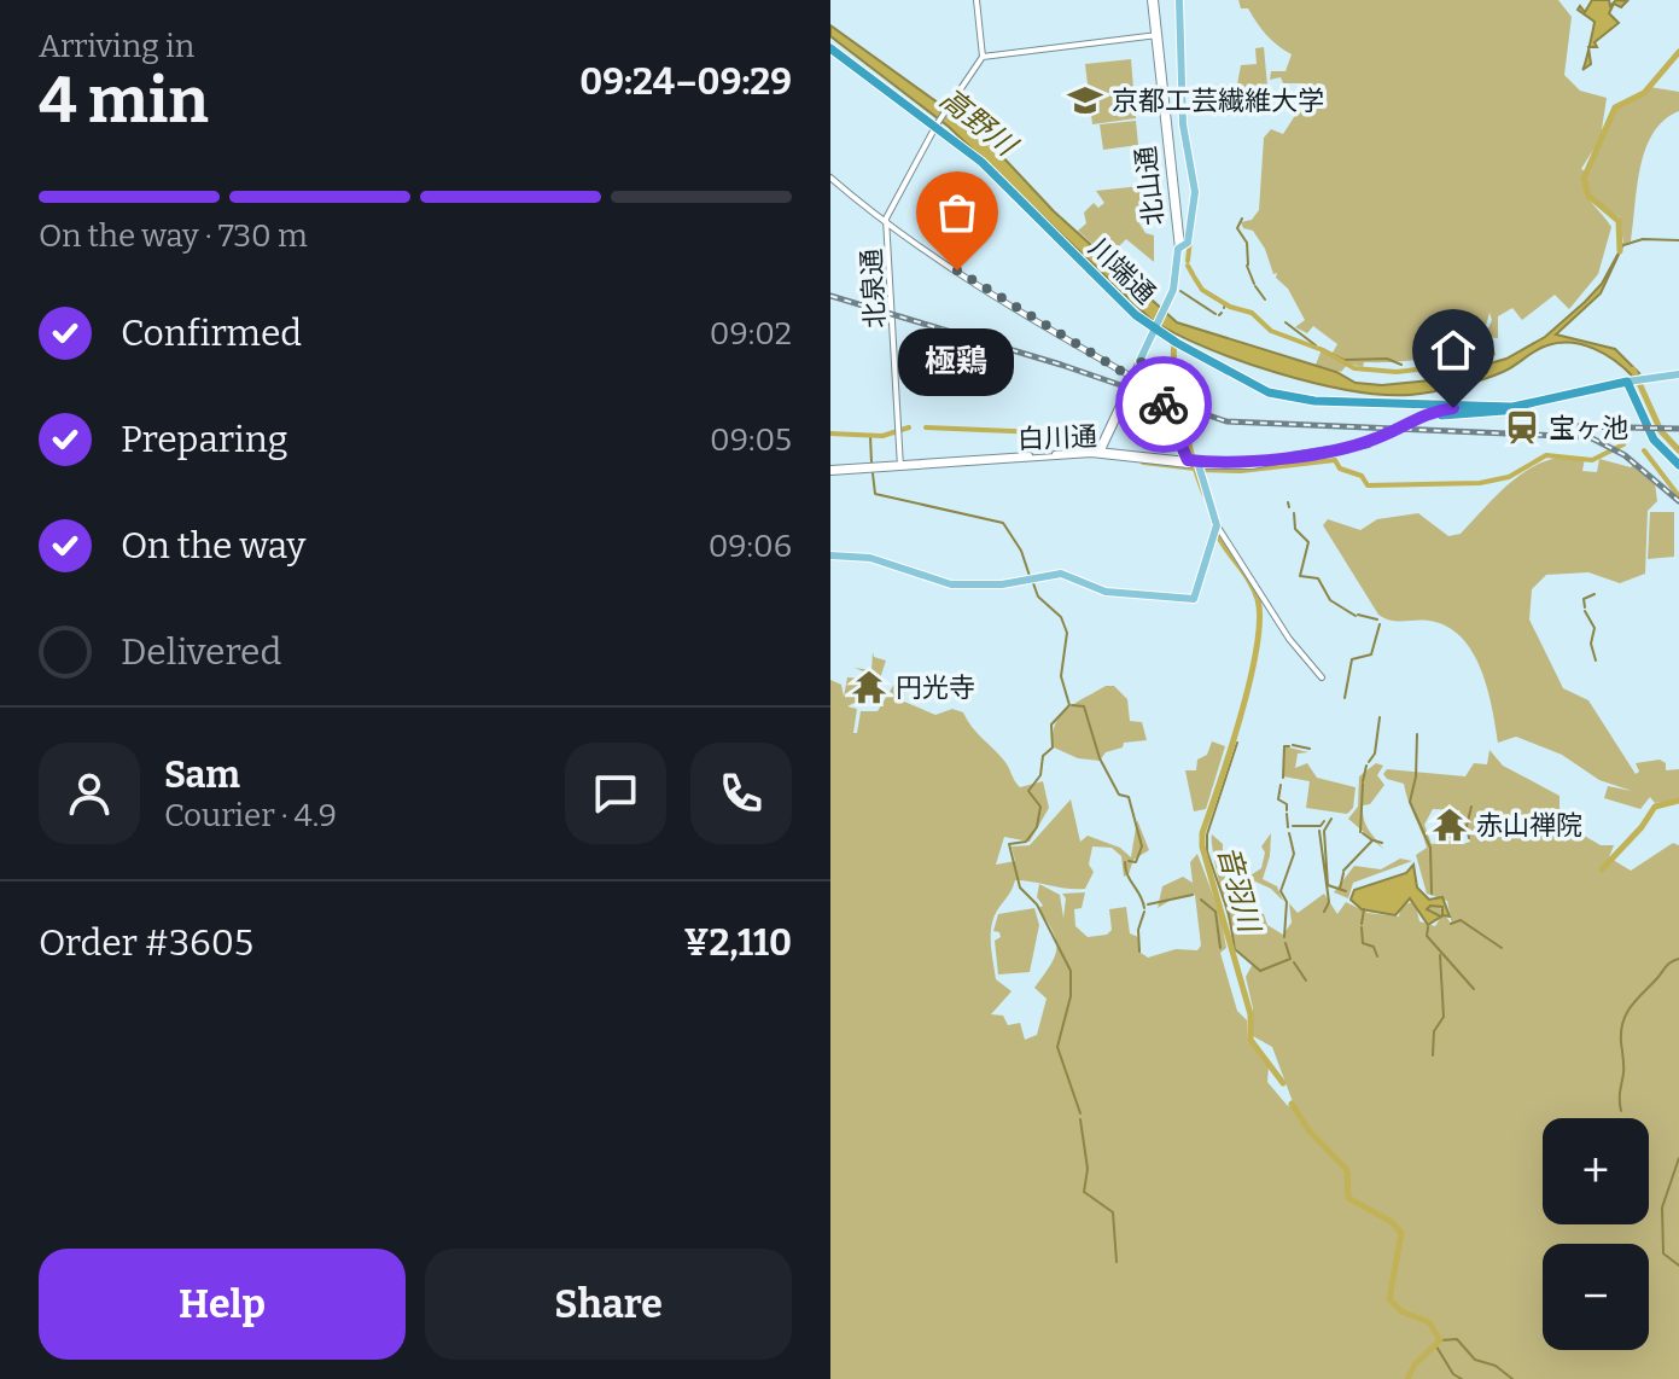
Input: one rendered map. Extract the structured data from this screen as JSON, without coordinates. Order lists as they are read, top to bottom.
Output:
{
  "streets": {
    "highway": ["川端通", "白川通"],
    "main road": ["北山通"],
    "street": ["北泉通"]
  },
  "crossings": [
    ["北山通", "川端通"],
    ["北山通", "白川通"],
    ["川端通", "北泉通"],
    ["川端通", "白川通"],
    ["北泉通", "白川通"]
  ],
  "water": ["高野川", "音羽川"],
  "places": {
    "school or university": ["京都工芸繊維大学"],
    "other": ["極鶏"],
    "station": ["宝ヶ池"],
    "temple": ["円光寺", "赤山禅院"]
  },
  "page": {
    "heading": ["4 min", "Arriving in", "09:24–09:29"],
    "panel": [
      "Sam",
      "Courier · 4.9",
      "Order #3605",
      "¥2,110"
    ],
    "bar": "On the way · 730 m",
    "list": [
      ["Confirmed", "09:02"],
      ["Preparing", "09:05"],
      ["On the way", "09:06"],
      "Delivered"
    ],
    "bubble": "極鶏",
    "map_buttons": ["+", "−"],
    "buttons": ["Help", "Share"]
  }
}
